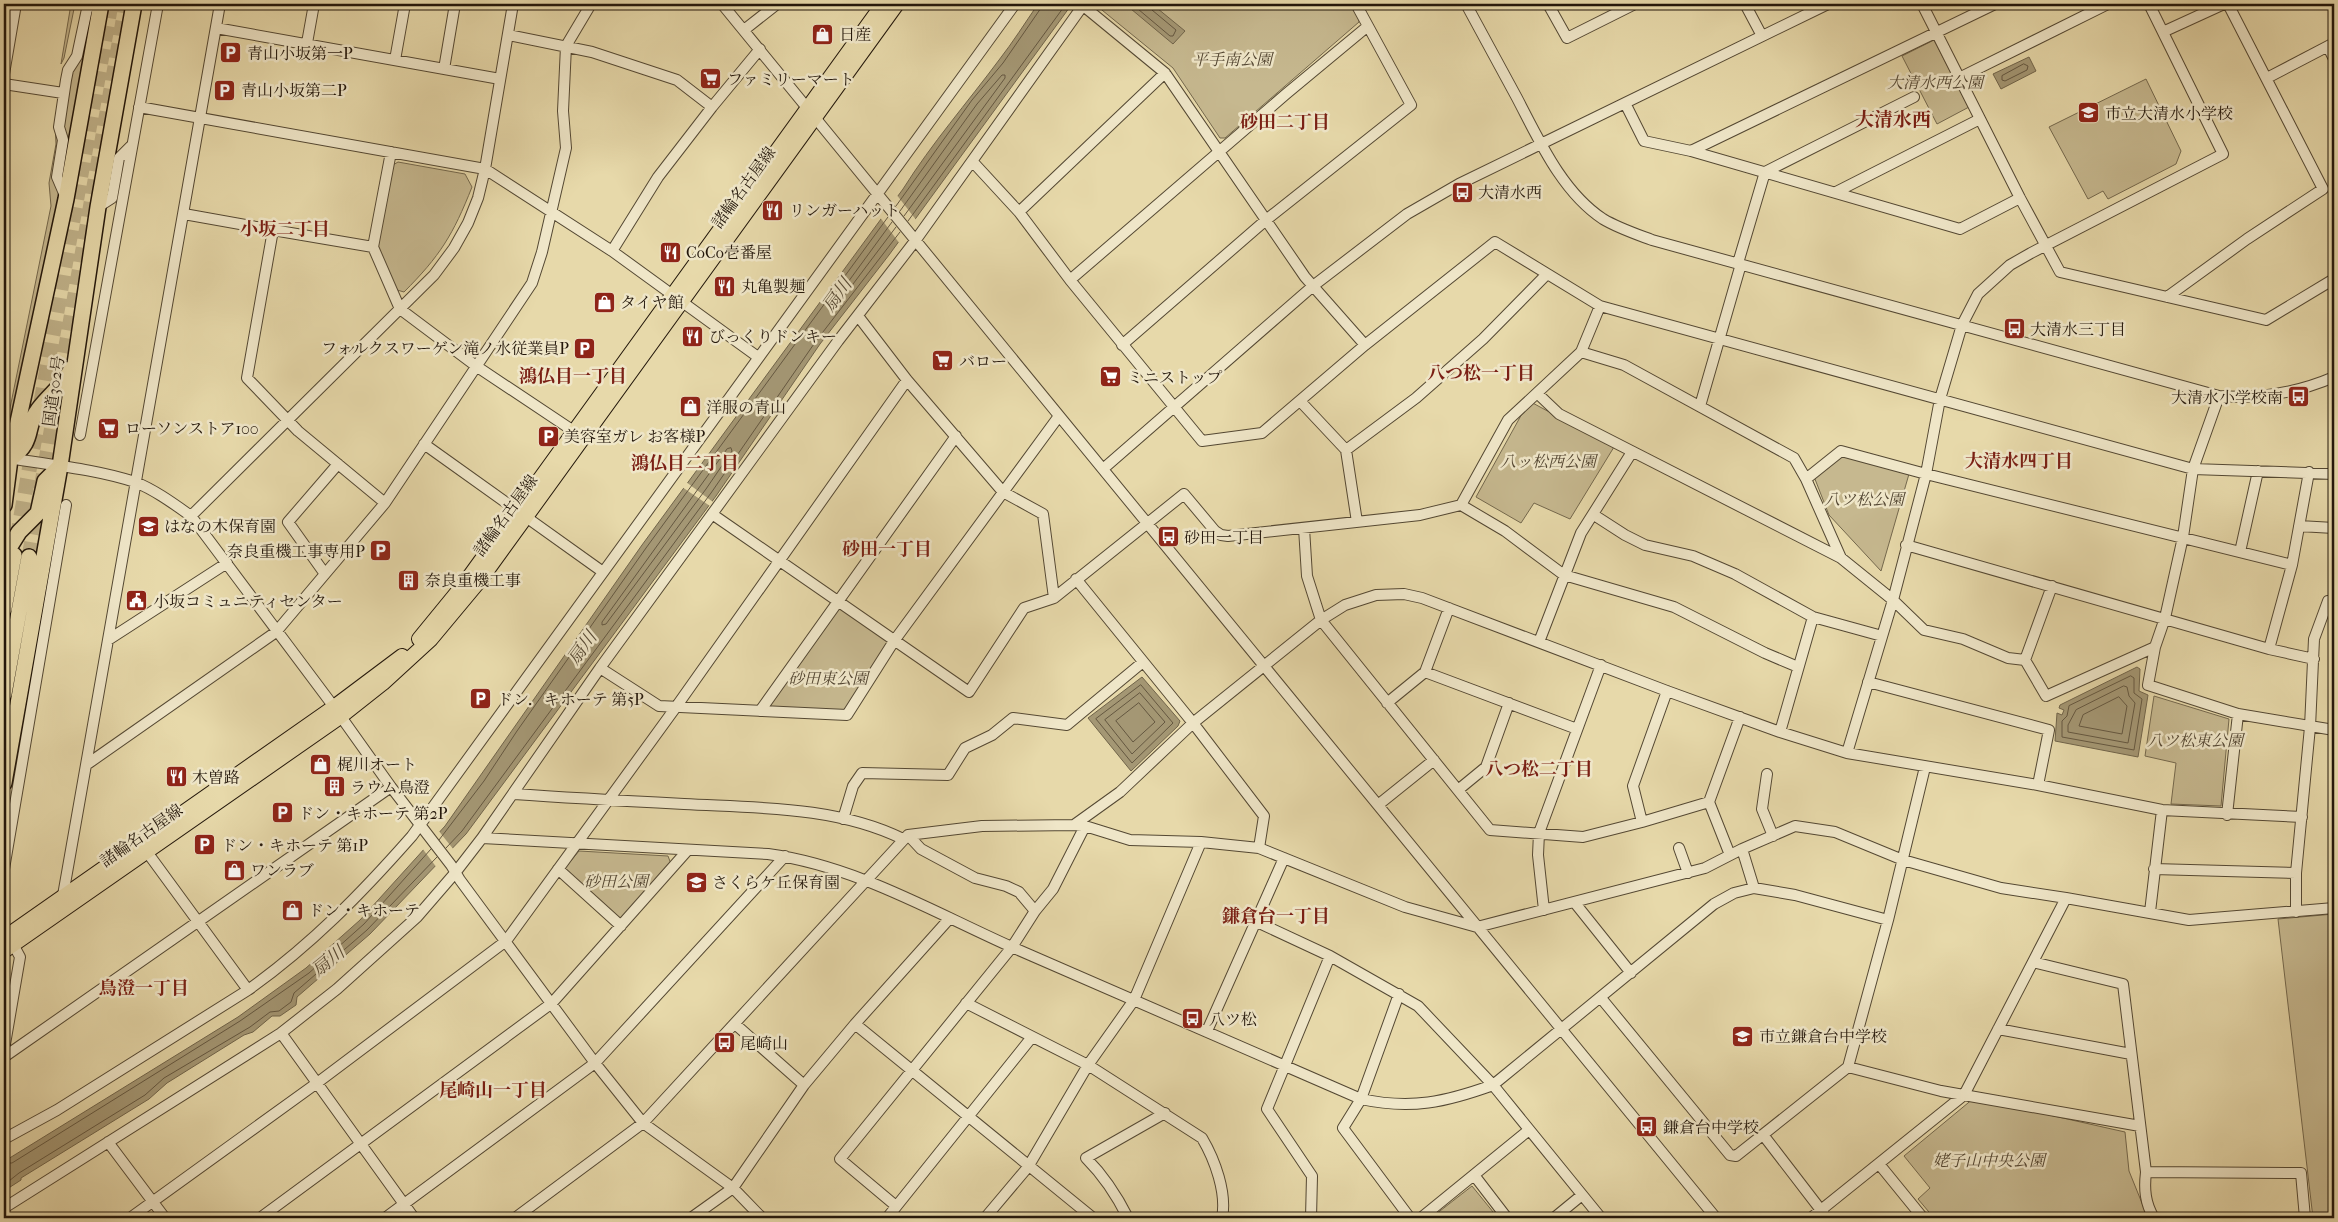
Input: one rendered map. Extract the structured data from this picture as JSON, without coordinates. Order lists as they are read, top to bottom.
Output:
{
  "streets": {
    "highway": ["国道302号"],
    "main road": ["諸輪名古屋線"]
  },
  "districts": [
    "大清水西",
    "砂田二丁目",
    "小坂二丁目",
    "八つ松一丁目",
    "鴻仏目一丁目",
    "大清水四丁目",
    "鴻仏目二丁目",
    "砂田一丁目",
    "八つ松二丁目",
    "鎌倉台一丁目",
    "鳥澄一丁目",
    "尾崎山一丁目"
  ],
  "water": ["扇川"],
  "parks": [
    "平手南公園",
    "大清水西公園",
    "八ッ松西公園",
    "八ツ松公園",
    "砂田東公園",
    "八ツ松東公園",
    "砂田公園",
    "姥子山中央公園"
  ],
  "places": {
    "shop": [
      "日産",
      "タイヤ館",
      "洋服の青山",
      "梶川オート",
      "ワンラブ",
      "ドン・キホーテ"
    ],
    "parking": [
      "青山小坂第一P",
      "青山小坂第二P",
      "フォルクスワーゲン滝ノ水従業員P",
      "美容室ガレ お客様P",
      "奈良重機工事専用P",
      "ドン．キホーテ 第5P",
      "ドン・キホーテ 第2P",
      "ドン・キホーテ 第1P"
    ],
    "supermarket": [
      "ファミリーマート",
      "バロー",
      "ミニストップ",
      "ローソンストア100"
    ],
    "school or university": [
      "市立大清水小学校",
      "はなの木保育園",
      "さくらケ丘保育園",
      "市立鎌倉台中学校"
    ],
    "bus stop": [
      "大清水西",
      "大清水三丁目",
      "大清水小学校南",
      "砂田一丁目",
      "八ツ松",
      "尾崎山",
      "鎌倉台中学校"
    ],
    "restaurant": [
      "リンガーハット",
      "CoCo壱番屋",
      "丸亀製麺",
      "びっくりドンキー",
      "木曽路"
    ],
    "building": ["奈良重機工事", "ラウム鳥澄"],
    "public building": ["小坂コミュニティセンター"]
  }
}
